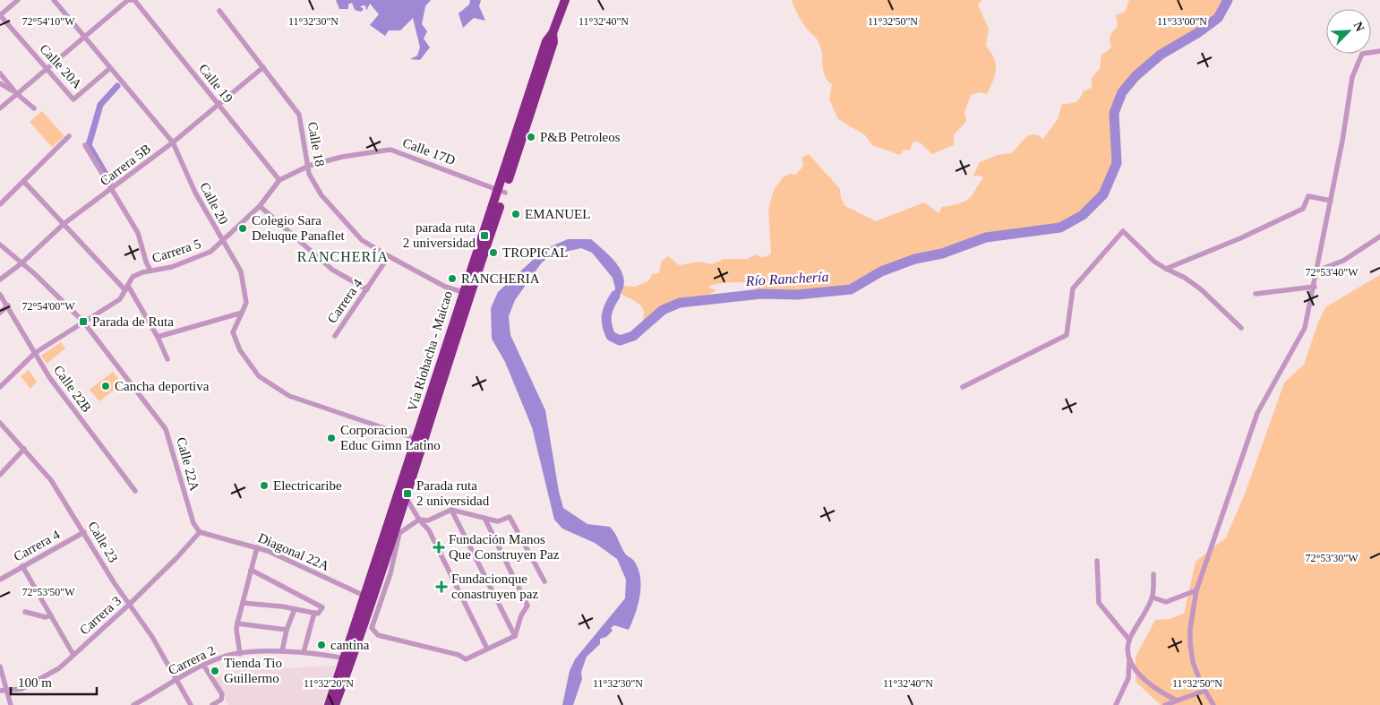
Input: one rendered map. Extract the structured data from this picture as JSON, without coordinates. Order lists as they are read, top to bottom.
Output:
{
  "streets": {
    "highway": ["Vía Riohacha - Maicao"],
    "street": [
      "Calle 20A",
      "Calle 19",
      "Calle 18",
      "Calle 17D",
      "Carrera 5B",
      "Calle 20",
      "Carrera 5",
      "Carrera 4",
      "Calle 22B",
      "Calle 22A",
      "Calle 23",
      "Diagonal 22A",
      "Carrera 3",
      "Carrera 2"
    ]
  },
  "crossings": [
    ["Calle 20A", "Calle 20"],
    ["Calle 19", "Carrera 5B"],
    ["Calle 19", "Carrera 5"],
    ["Calle 18", "Carrera 5B"],
    ["Calle 18", "Carrera 5"],
    ["Calle 18", "Carrera 4"],
    ["Calle 18", "Vía Riohacha - Maicao"],
    ["Calle 17D", "Carrera 5"],
    ["Calle 17D", "Vía Riohacha - Maicao"],
    ["Carrera 5B", "Calle 20"],
    ["Carrera 5B", "Calle 22A"],
    ["Calle 20", "Carrera 5"],
    ["Calle 20", "Vía Riohacha - Maicao"],
    ["Carrera 5", "Calle 22B"],
    ["Carrera 5", "Calle 22A"],
    ["Carrera 4", "Calle 23"],
    ["Vía Riohacha - Maicao", "Diagonal 22A"],
    ["Vía Riohacha - Maicao", "Carrera 2"],
    ["Calle 22A", "Diagonal 22A"],
    ["Calle 22A", "Carrera 3"],
    ["Calle 23", "Carrera 3"],
    ["Calle 23", "Carrera 2"],
    ["Diagonal 22A", "Carrera 3"]
  ],
  "districts": ["RANCHERÍA"],
  "water": ["Río Ranchería"],
  "places": {
    "other": [
      "P&B Petroleos",
      "EMANUEL",
      "Colegio Sara Deluque Panaflet",
      "TROPICAL",
      "RANCHERIA",
      "Cancha deportiva",
      "Corporacion Educ Gimn Latino",
      "Electricaribe",
      "cantina",
      "Tienda Tio Guillermo"
    ],
    "transit": ["parada ruta 2 universidad", "Parada de Ruta", "Parada ruta 2 universidad"],
    "health": ["Fundación Manos Que Construyen Paz", "Fundacionque conastruyen paz"]
  },
  "scale_bar": "100 m",
  "north": "top right",
  "coordinates": [
    "72°54'10\"W",
    "11°32'30\"N",
    "11°32'40\"N",
    "11°32'50\"N",
    "11°33'00\"N",
    "72°53'40\"W",
    "72°54'00\"W",
    "72°53'30\"W",
    "72°53'50\"W",
    "11°32'20\"N"
  ]
}
